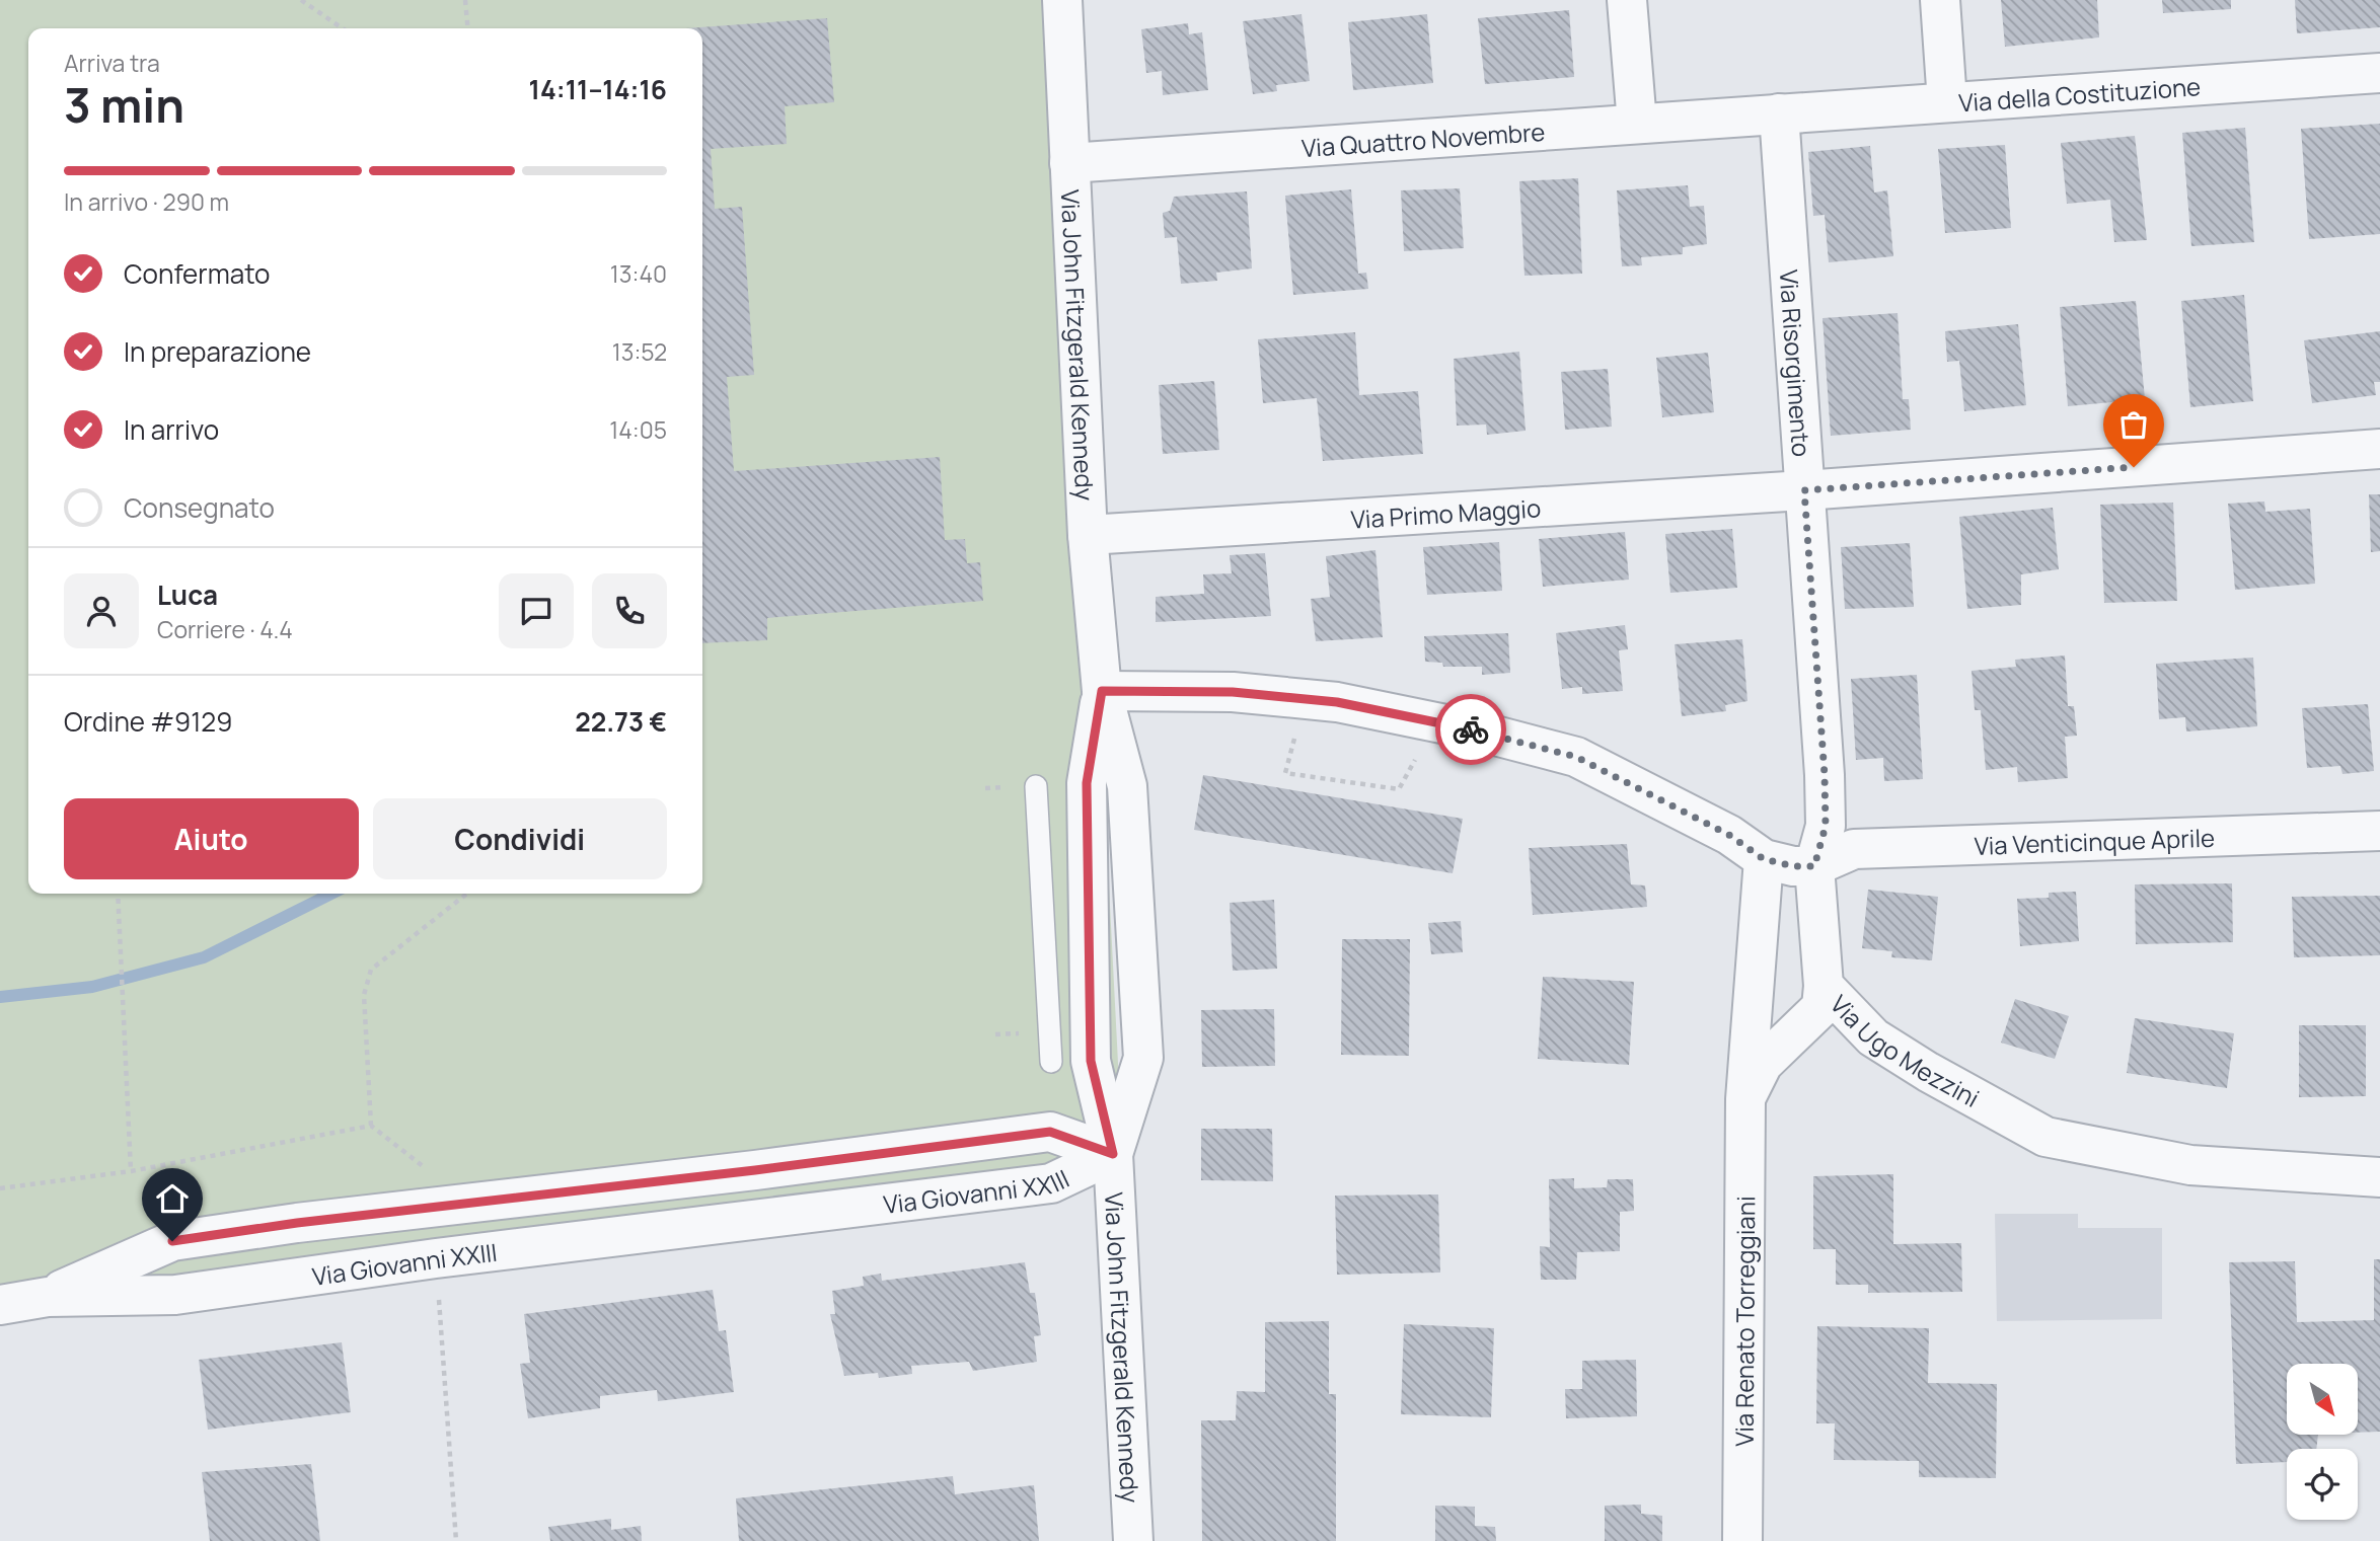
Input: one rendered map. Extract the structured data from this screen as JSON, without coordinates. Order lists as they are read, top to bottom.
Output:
{
  "streets": {
    "street": [
      "Via della Costituzione",
      "Via Quattro Novembre",
      "Via John Fitzgerald Kennedy",
      "Via Risorgimento",
      "Via Primo Maggio",
      "Via Venticinque Aprile",
      "Via Ugo Mezzini",
      "Via Giovanni XXIII",
      "Via Renato Torreggiani"
    ]
  },
  "crossings": [
    ["Via della Costituzione", "Via Quattro Novembre"],
    ["Via della Costituzione", "Via Risorgimento"],
    ["Via Quattro Novembre", "Via John Fitzgerald Kennedy"],
    ["Via Quattro Novembre", "Via Risorgimento"],
    ["Via John Fitzgerald Kennedy", "Via Primo Maggio"],
    ["Via John Fitzgerald Kennedy", "Via Giovanni XXIII"],
    ["Via Risorgimento", "Via Primo Maggio"],
    ["Via Risorgimento", "Via Venticinque Aprile"],
    ["Via Risorgimento", "Via Ugo Mezzini"],
    ["Via Venticinque Aprile", "Via Ugo Mezzini"],
    ["Via Ugo Mezzini", "Via Renato Torreggiani"]
  ],
  "north": "bottom right",
  "page": {
    "heading": ["3 min", "Arriva tra", "14:11–14:16"],
    "panel": [
      "Luca",
      "Corriere · 4.4",
      "Ordine #9129",
      "22.73 €"
    ],
    "bar": "In arrivo · 290 m",
    "list": [
      ["Confermato", "13:40"],
      ["In preparazione", "13:52"],
      ["In arrivo", "14:05"],
      "Consegnato"
    ],
    "buttons": ["Aiuto", "Condividi"]
  }
}
